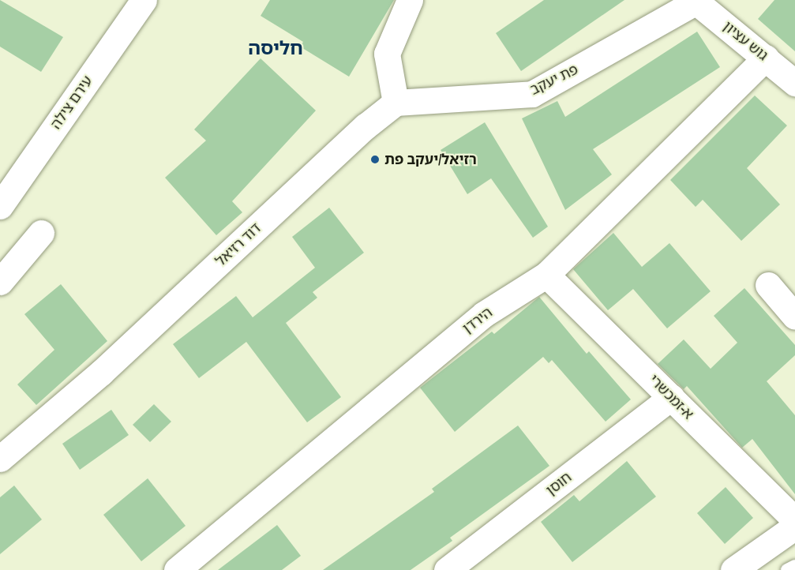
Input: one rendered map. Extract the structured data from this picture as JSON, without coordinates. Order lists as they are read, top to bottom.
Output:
{
  "streets": {
    "street": [
      "גוש עציון",
      "פת יעקב",
      "עירם צילה",
      "דוד רזיאל",
      "הירדן",
      "א-זמכשרי",
      "חוסן"
    ]
  },
  "crossings": [
    ["גוש עציון", "פת יעקב"],
    ["גוש עציון", "הירדן"],
    ["פת יעקב", "דוד רזיאל"],
    ["הירדן", "א-זמכשרי"],
    ["א-זמכשרי", "חוסן"]
  ],
  "districts": ["חליסה"],
  "places": ["רזיאל/יעקב פת"]
}
